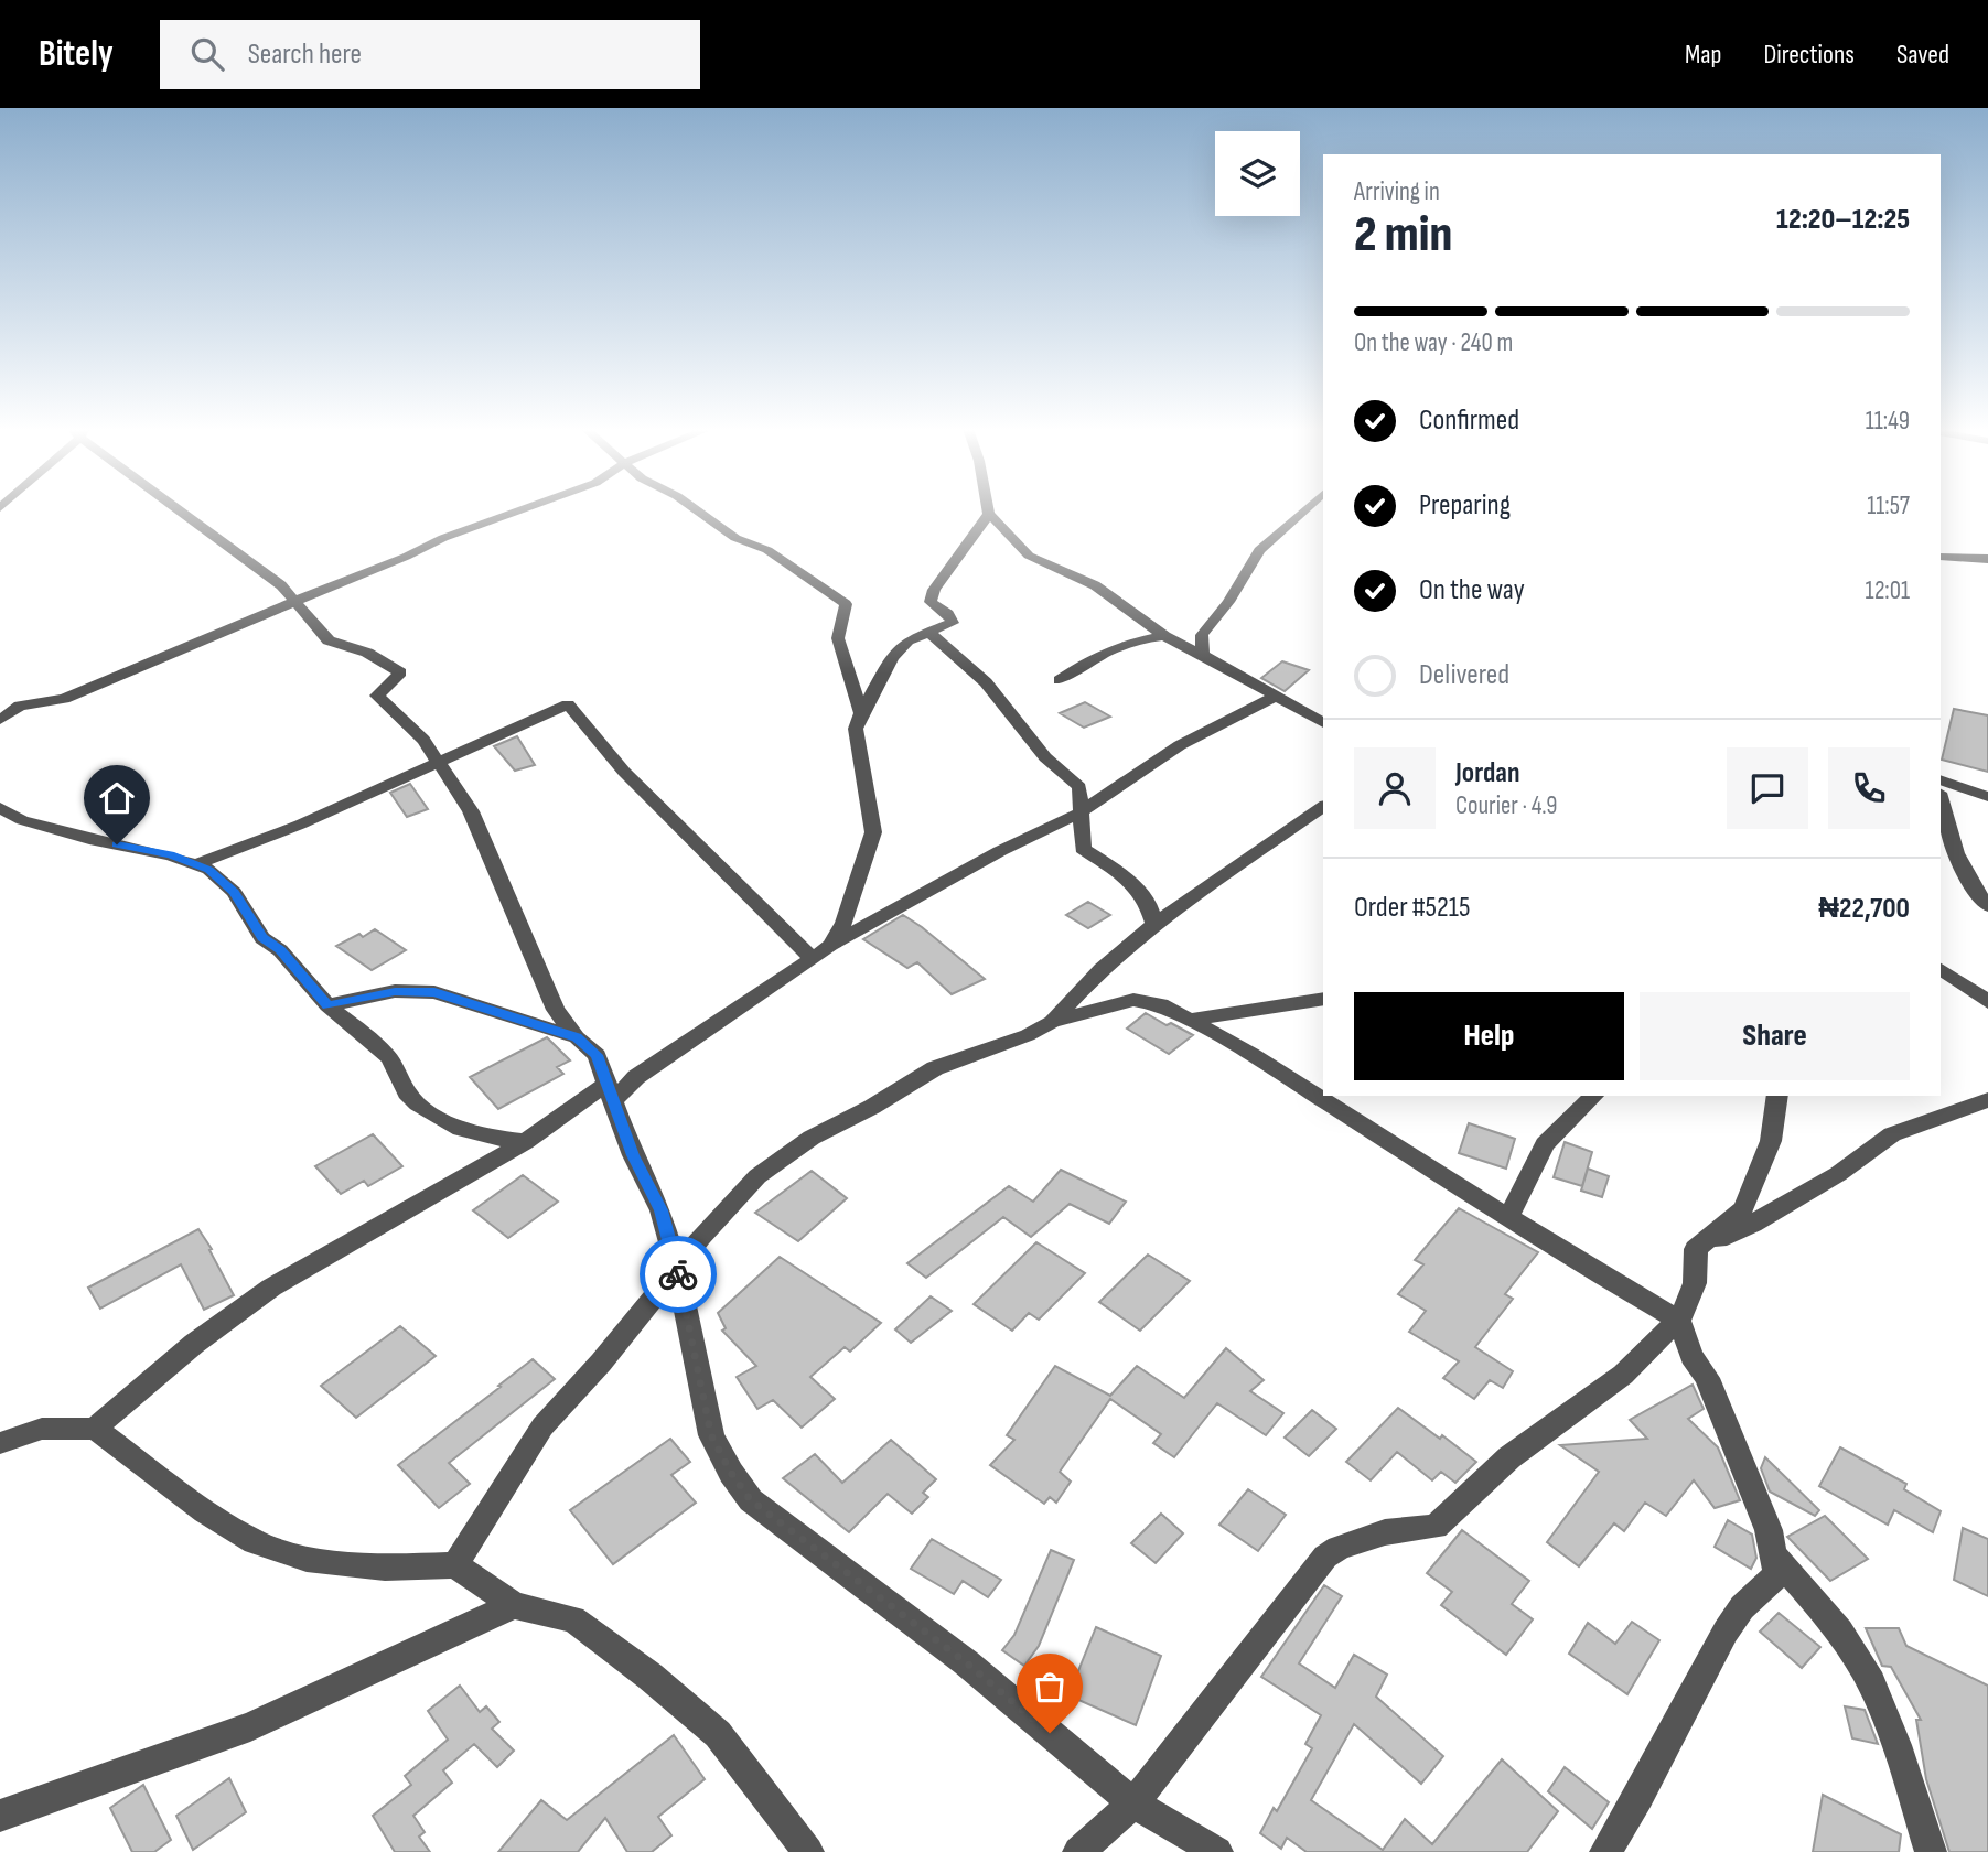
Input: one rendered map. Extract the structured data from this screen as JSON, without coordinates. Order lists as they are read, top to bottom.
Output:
{
  "page": {
    "header": "Bitely",
    "search": "Search here",
    "nav": ["Map", "Directions", "Saved"],
    "heading": ["2 min", "Arriving in", "12:20–12:25"],
    "panel": [
      "Jordan",
      "Courier · 4.9",
      "Order #5215",
      "₦22,700"
    ],
    "bar": "On the way · 240 m",
    "list": [
      ["Confirmed", "11:49"],
      ["Preparing", "11:57"],
      ["On the way", "12:01"],
      "Delivered"
    ],
    "buttons": ["Help", "Share"]
  }
}
